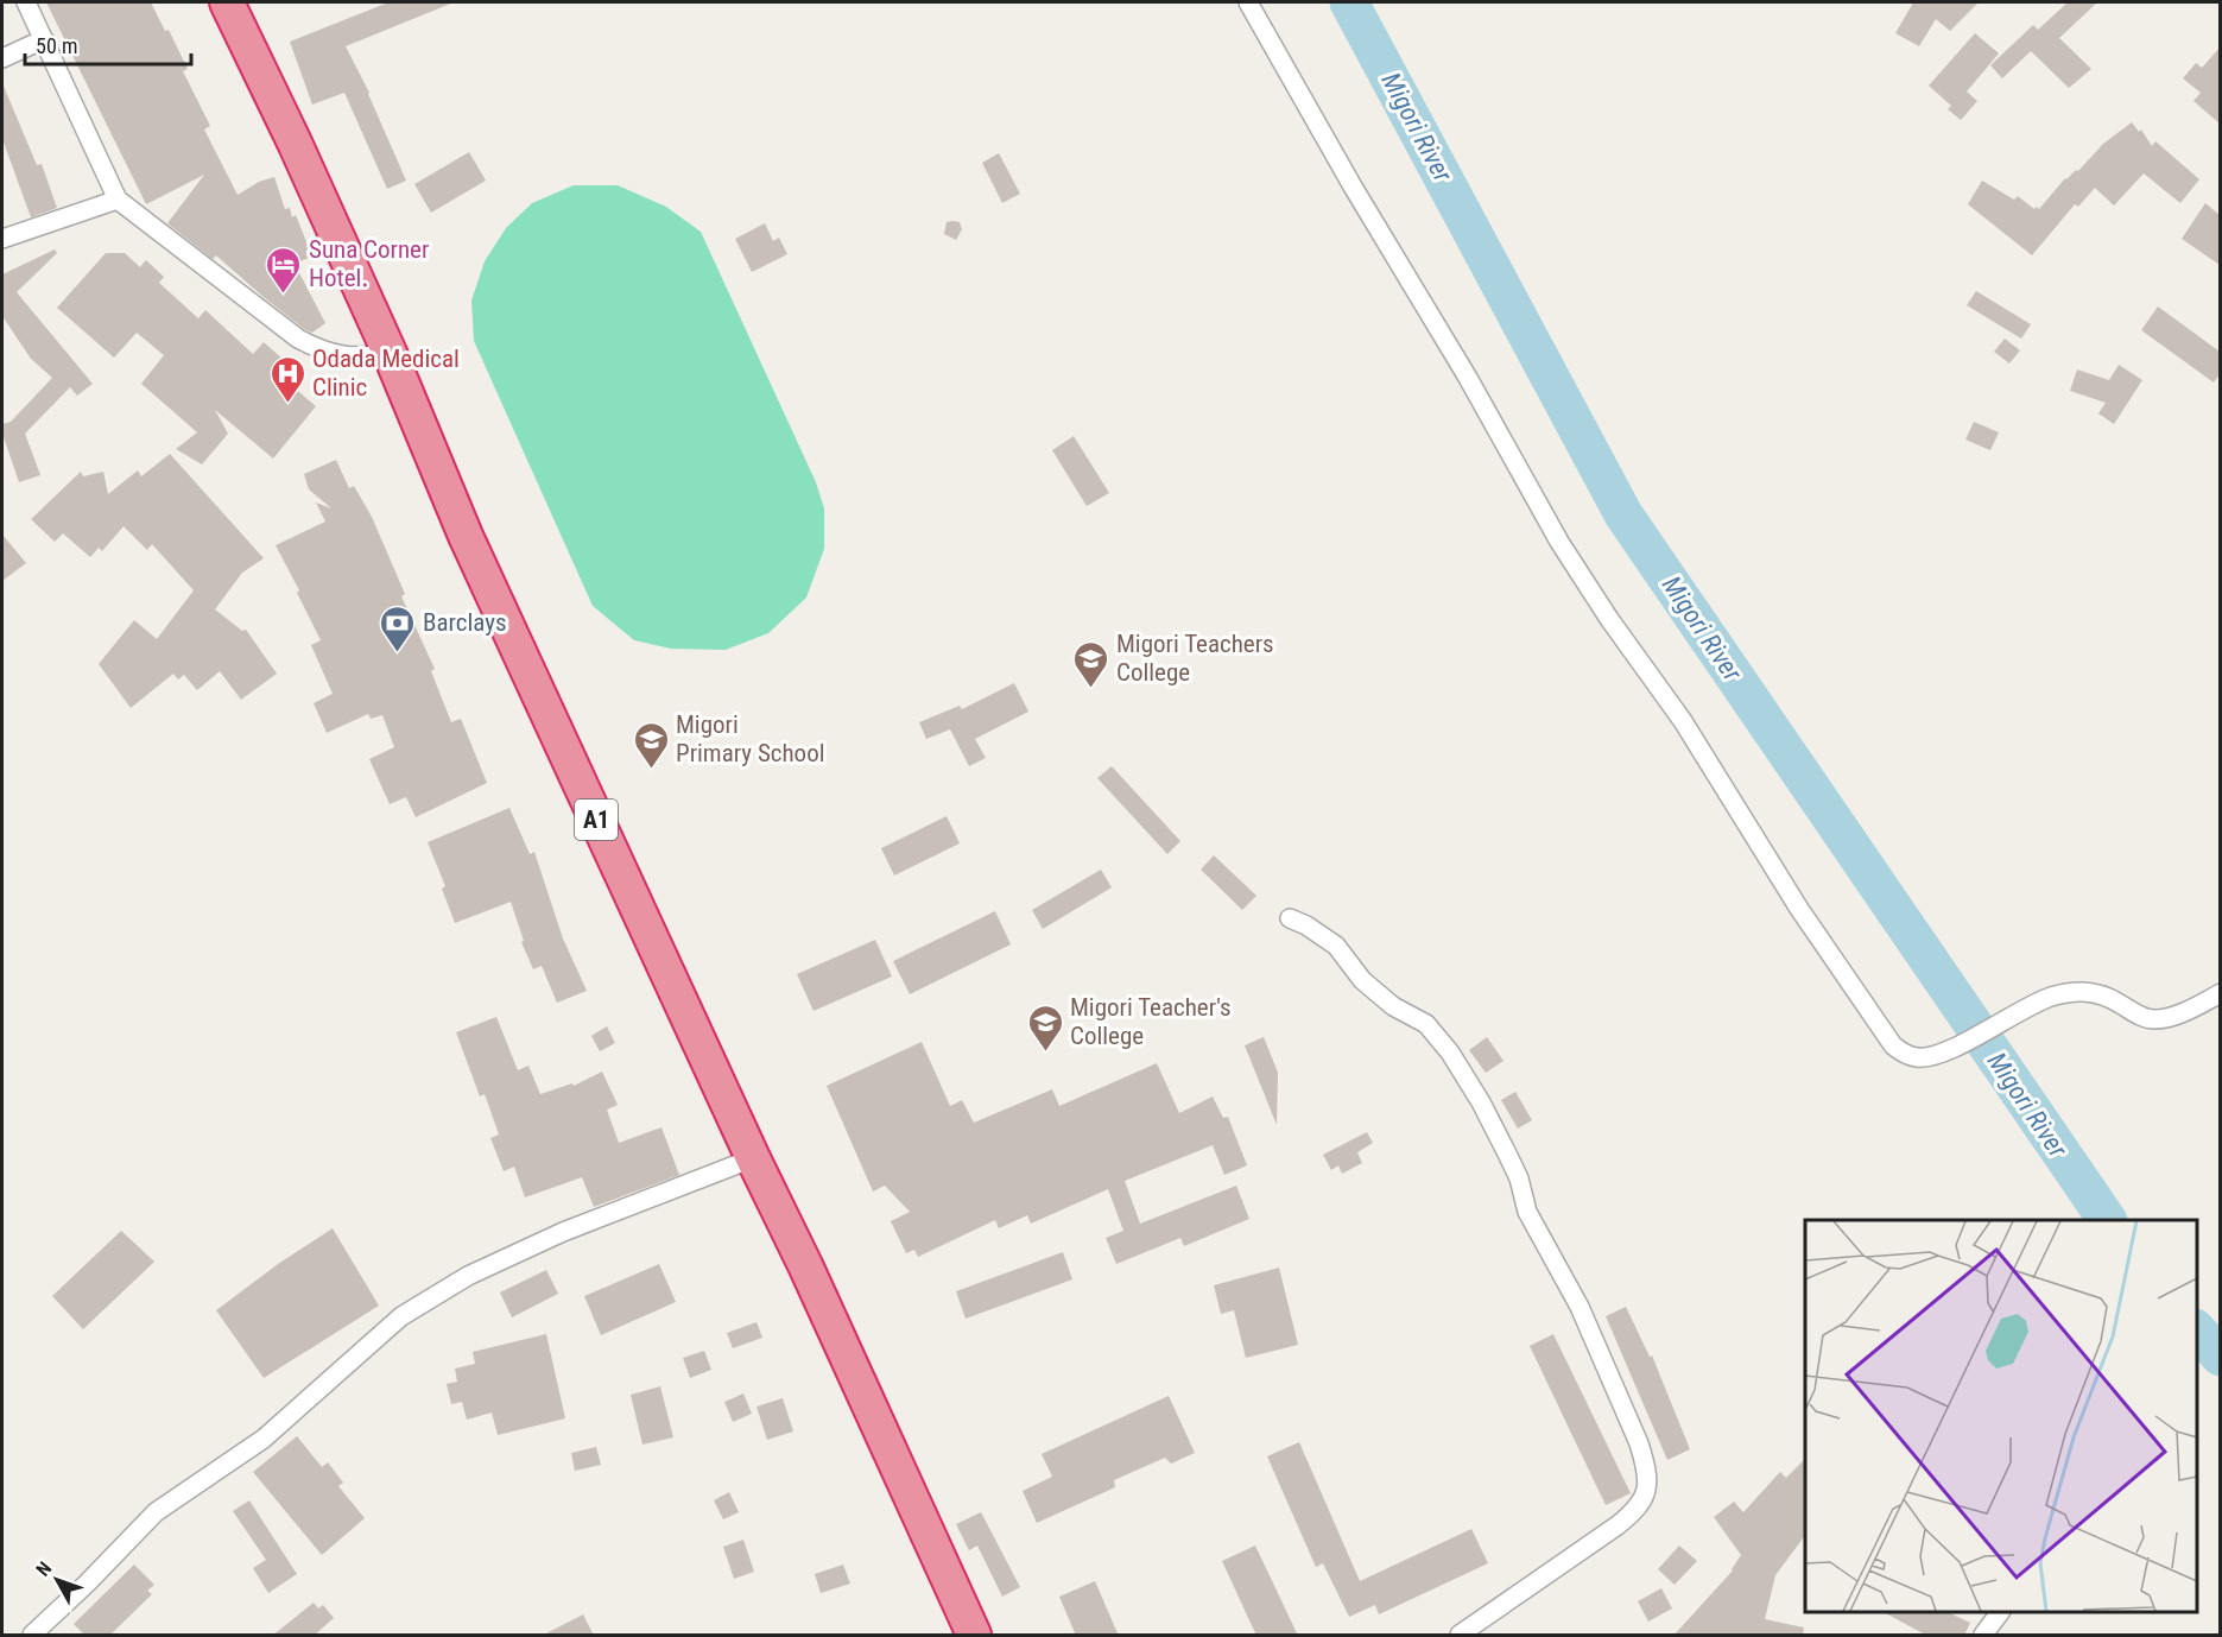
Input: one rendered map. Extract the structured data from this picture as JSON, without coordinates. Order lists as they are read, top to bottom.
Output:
{
  "streets": {
    "highway": ["A1"]
  },
  "water": ["Migori River"],
  "places": {
    "hotel": ["Suna Corner Hotel."],
    "hospital": ["Odada Medical Clinic"],
    "bank": ["Barclays"],
    "school or university": ["Migori Teachers College", "Migori Primary School", "Migori Teacher's College"]
  },
  "scale_bar": "50 m",
  "north": "top left"
}
